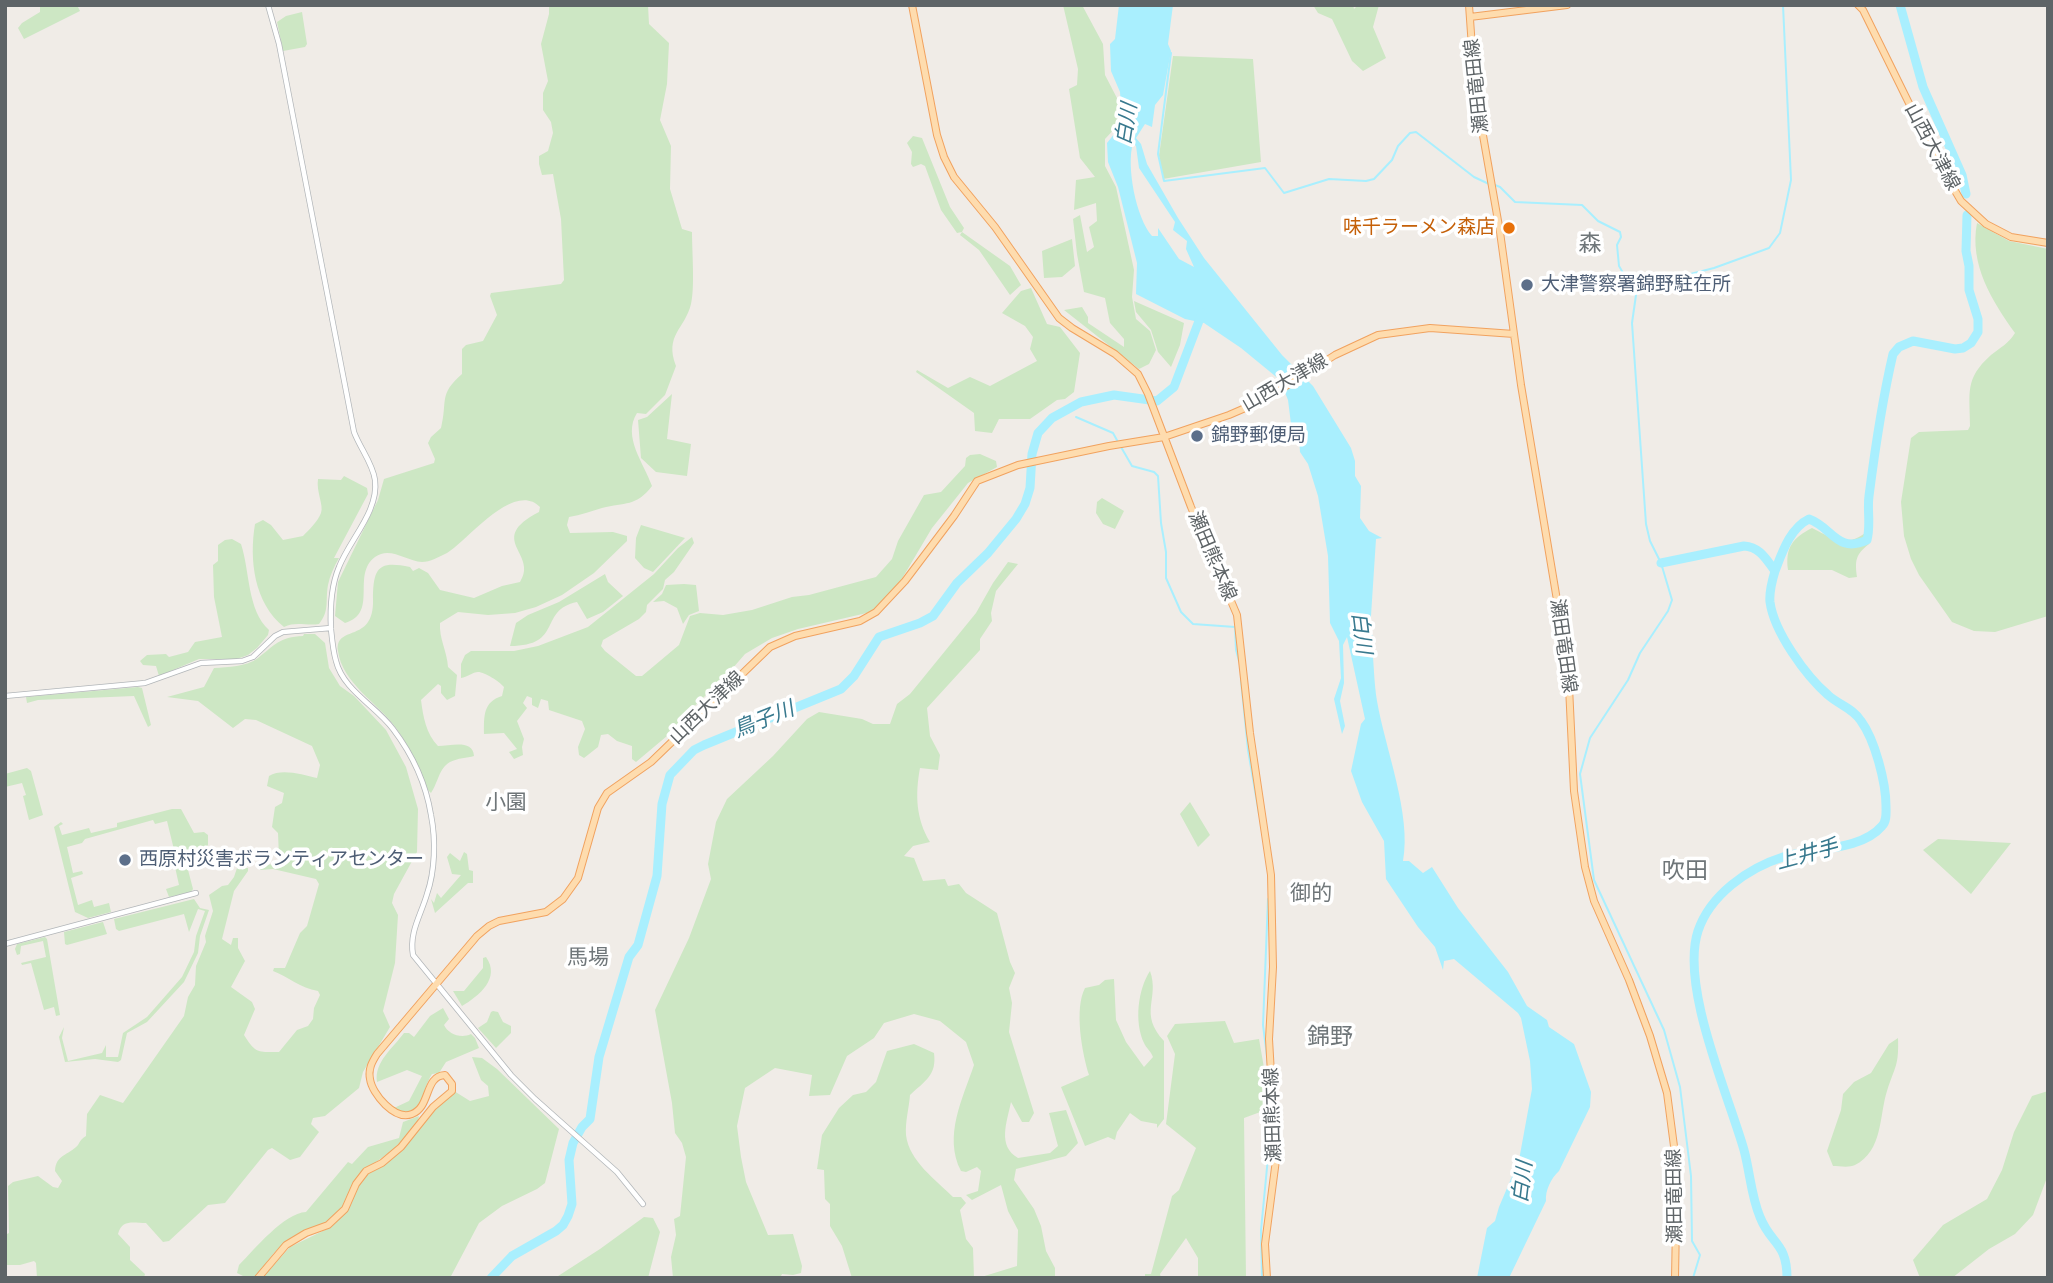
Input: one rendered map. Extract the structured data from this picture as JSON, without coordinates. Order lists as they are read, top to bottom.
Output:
{
  "streets": {
    "main road": ["瀬田竜田線", "山西大津線", "瀬田熊本線"]
  },
  "crossings": [
    ["瀬田竜田線", "山西大津線"],
    ["山西大津線", "瀬田熊本線"]
  ],
  "districts": [
    "森",
    "小園",
    "吹田",
    "御的",
    "馬場",
    "錦野"
  ],
  "water": ["白川", "鳥子川", "上井手"],
  "places": [
    "味千ラーメン森店",
    "大津警察署錦野駐在所",
    "錦野郵便局",
    "西原村災害ボランティアセンター"
  ]
}
